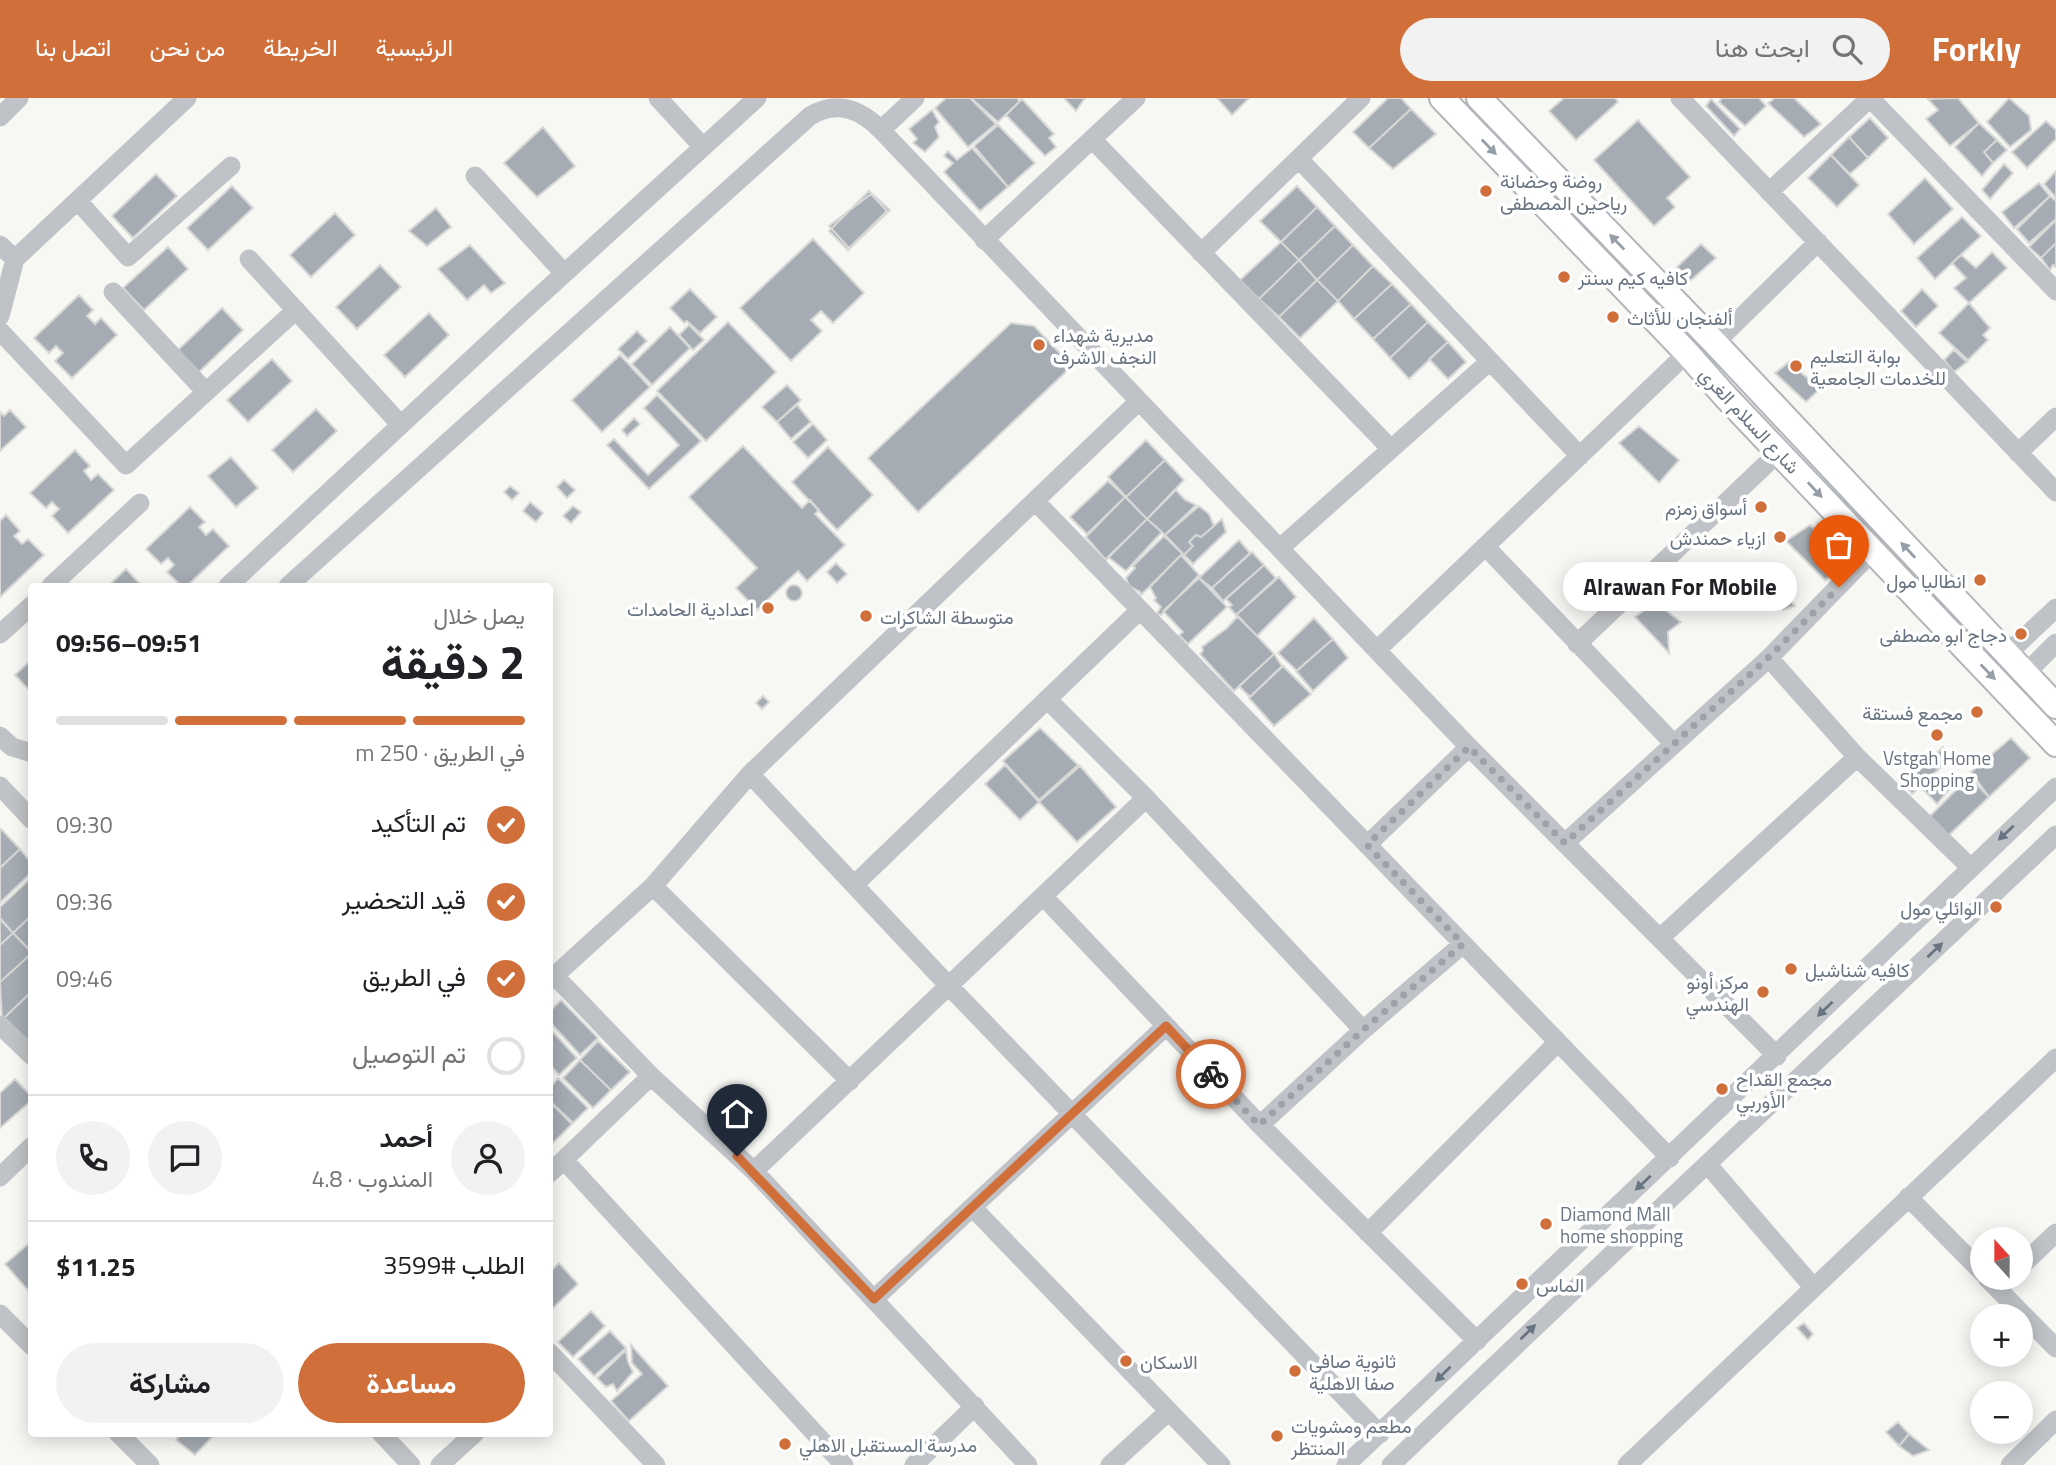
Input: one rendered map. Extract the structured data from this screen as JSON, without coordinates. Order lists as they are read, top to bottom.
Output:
{
  "streets": {
    "main road": ["شارع السلام الغري"]
  },
  "places": [
    "روضة وحضانة رياحين المصطفى",
    "كافيه كيم سنتر",
    "ألفنجان للأثاث",
    "مديرية شهداء النجف الاشرف",
    "بوابة التعليم للخدمات الجامعية",
    "أسواق زمزم",
    "ازياء حمندش",
    "انطاليا مول",
    "Alrawan For Mobile",
    "اعدادية الحامدات",
    "متوسطة الشاكرات",
    "دجاج ابو مصطفى",
    "مجمع فستقة",
    "Vstgah Home Shopping",
    "الوائلي مول",
    "كافيه شناشيل",
    "مركز أونو الهندسي",
    "مجمع القداح الأوربي",
    "Diamond Mall home shopping",
    "الماس",
    "الاسكان",
    "ثانوية صافي صفا الاهلية",
    "مطعم ومشويات المنتظر",
    "مدرسة المستقبل الاهلي"
  ],
  "north": "top",
  "page": {
    "header": "Forkly",
    "search": "ابحث هنا",
    "nav": [
      "الرئيسية",
      "الخريطة",
      "من نحن",
      "اتصل بنا"
    ],
    "bubble": "Alrawan For Mobile",
    "heading": ["2 دقيقة", "يصل خلال", "09:51–09:56"],
    "panel": [
      "أحمد",
      "المندوب · 4.8",
      "الطلب #3599",
      "$11.25"
    ],
    "bar": "في الطريق · 250 m",
    "list": [
      ["تم التأكيد", "09:30"],
      ["قيد التحضير", "09:36"],
      ["في الطريق", "09:46"],
      "تم التوصيل"
    ],
    "map_buttons": ["+", "−"],
    "buttons": ["مساعدة", "مشاركة"]
  }
}
